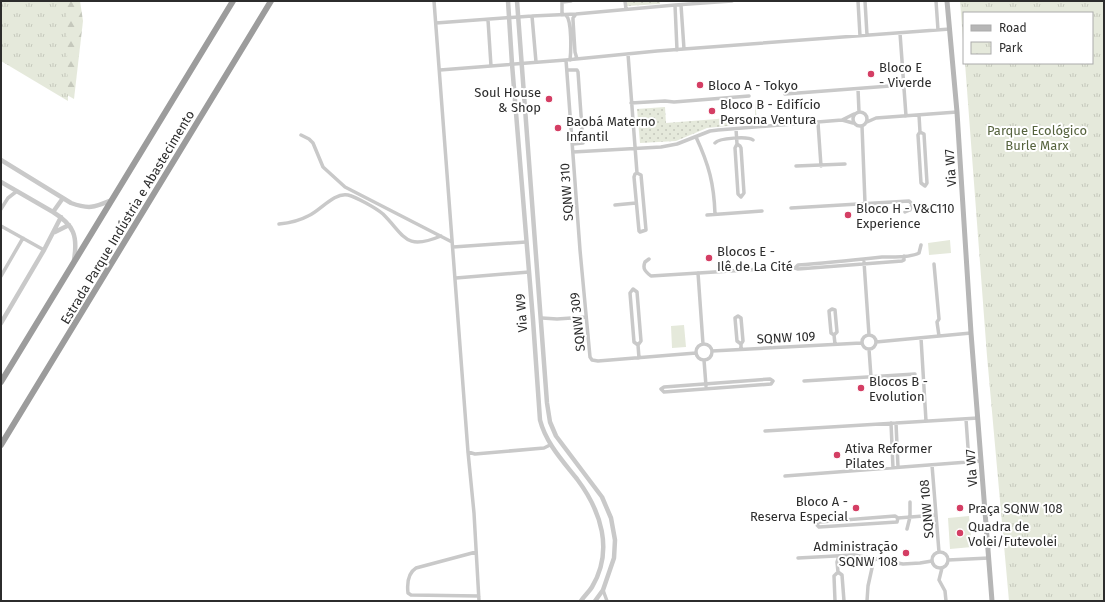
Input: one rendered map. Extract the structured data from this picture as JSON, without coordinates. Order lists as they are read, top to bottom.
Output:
{
  "streets": {
    "highway": ["Estrada Parque Indústria e Abastecimento"],
    "main road": ["Via W7", "Vla W7"],
    "street": [
      "SQNW 310",
      "Via W9",
      "SQNW 309",
      "SQNW 109",
      "SQNW 108"
    ]
  },
  "crossings": [
    ["Via W7", "Vla W7"],
    ["SQNW 310", "SQNW 309"],
    ["SQNW 309", "SQNW 109"]
  ],
  "parks": ["Parque Ecológico Burle Marx"],
  "places": [
    "Bloco E - Viverde",
    "Bloco A - Tokyo",
    "Soul House & Shop",
    "Bloco B - Edifício Persona Ventura",
    "Baobá Materno Infantil",
    "Bloco H - V&C110 Experience",
    "Blocos E - Ilê de La Cité",
    "Blocos B - Evolution",
    "Ativa Reformer Pilates",
    "Bloco A - Reserva Especial",
    "Praça SQNW 108",
    "Quadra de Volei/Futevolei",
    "Administração SQNW 108"
  ],
  "legend": ["Road", "Park"]
}
